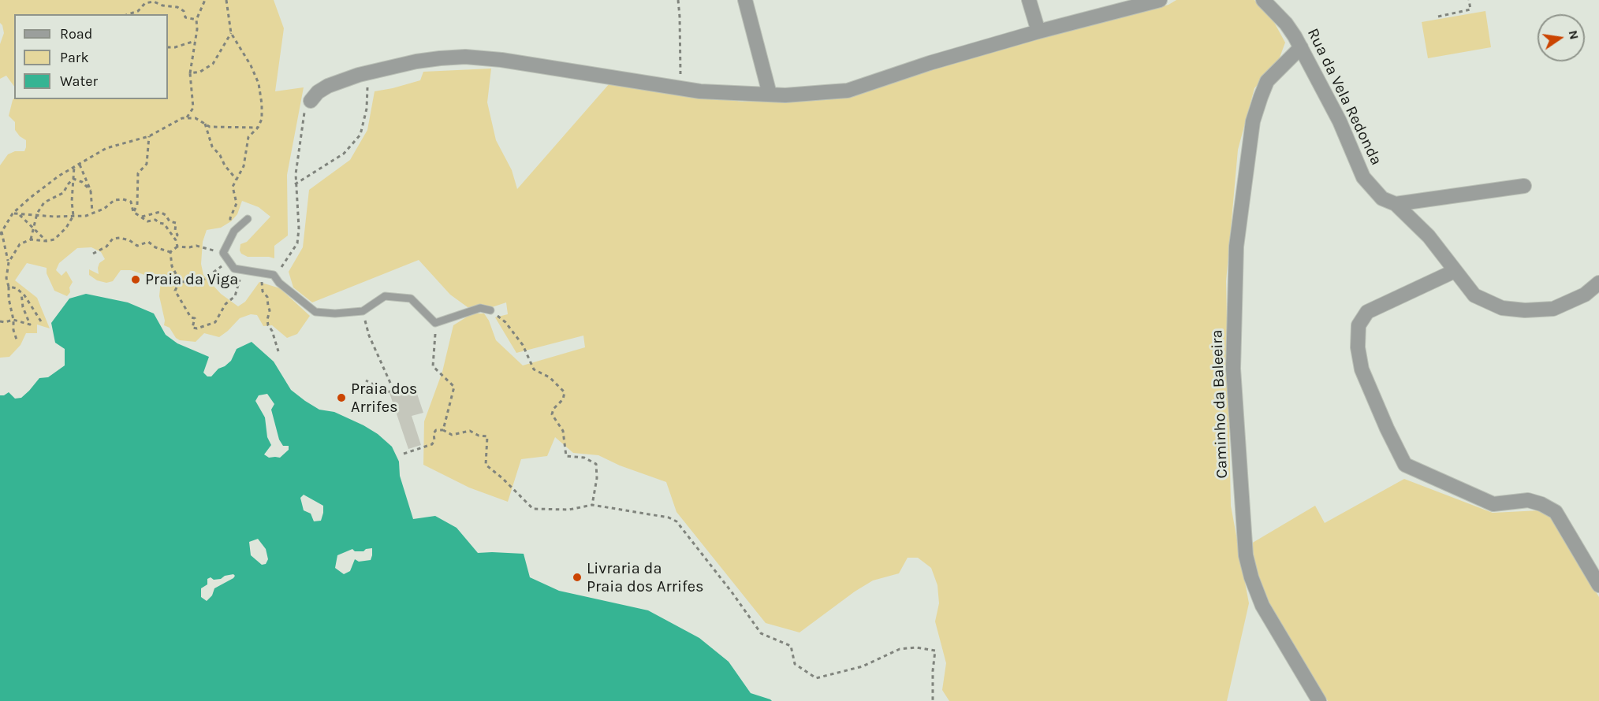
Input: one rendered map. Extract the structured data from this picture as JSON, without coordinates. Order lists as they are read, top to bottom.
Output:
{
  "streets": {
    "street": ["Rua da Vela Redonda", "Caminho da Baleeira"]
  },
  "crossings": [
    ["Rua da Vela Redonda", "Caminho da Baleeira"]
  ],
  "places": ["Praia da Viga", "Praia dos Arrifes", "Livraria da Praia dos Arrifes"],
  "legend": ["Road", "Park", "Water"],
  "north": "right"
}
